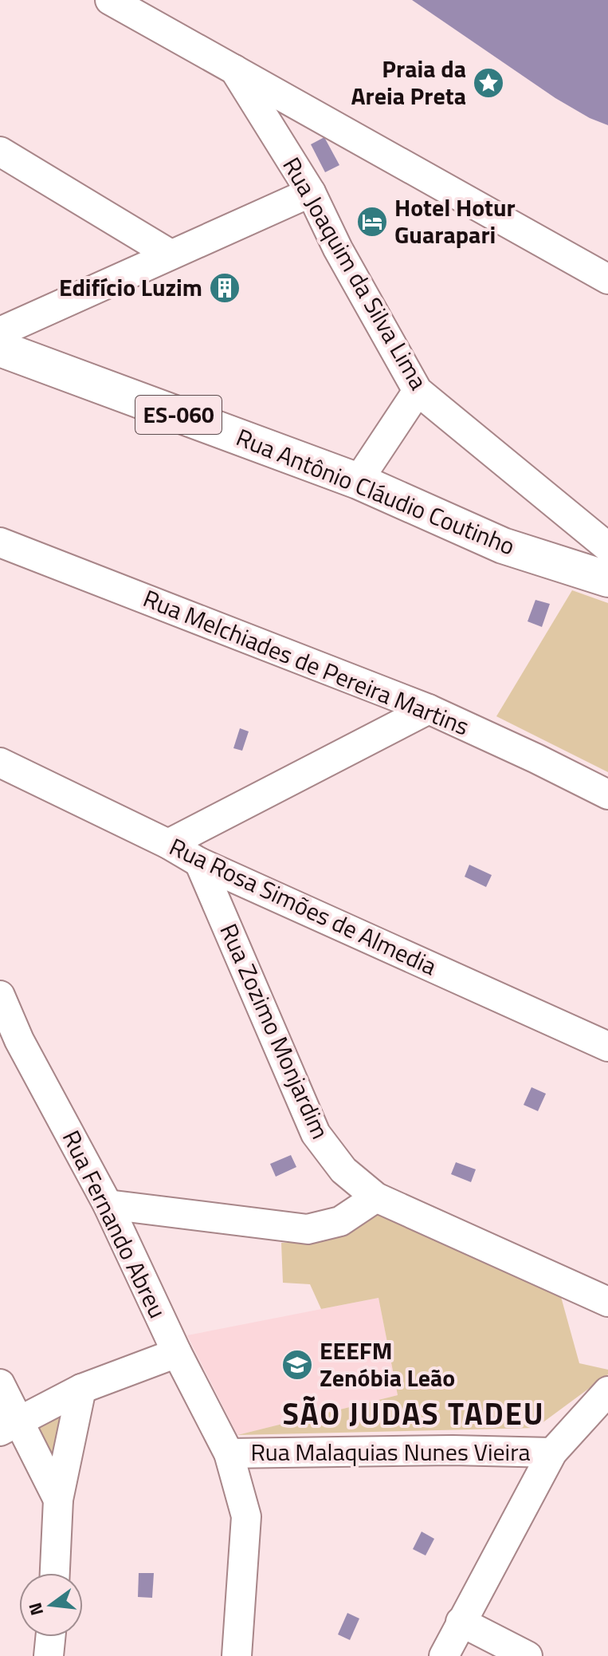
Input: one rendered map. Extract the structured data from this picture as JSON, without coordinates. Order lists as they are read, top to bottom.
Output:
{
  "streets": {
    "main road": ["ES-060", "Rua Antônio Cláudio Coutinho"],
    "street": [
      "Rua Joaquim da Silva Lima",
      "Rua Melchiades de Pereira Martins",
      "Rua Rosa Simões de Almedia",
      "Rua Zozimo Monjardim",
      "Rua Fernando Abreu",
      "Rua Malaquias Nunes Vieira"
    ]
  },
  "crossings": [
    ["Rua Rosa Simões de Almedia", "Rua Zozimo Monjardim"],
    ["Rua Fernando Abreu", "Rua Malaquias Nunes Vieira"]
  ],
  "districts": ["SÃO JUDAS TADEU"],
  "places": {
    "place": ["Praia da Areia Preta"],
    "hotel": ["Hotel Hotur Guarapari"],
    "building": ["Edifício Luzim"],
    "school or university": ["EEEFM Zenóbia Leão"]
  },
  "north": "left"
}
